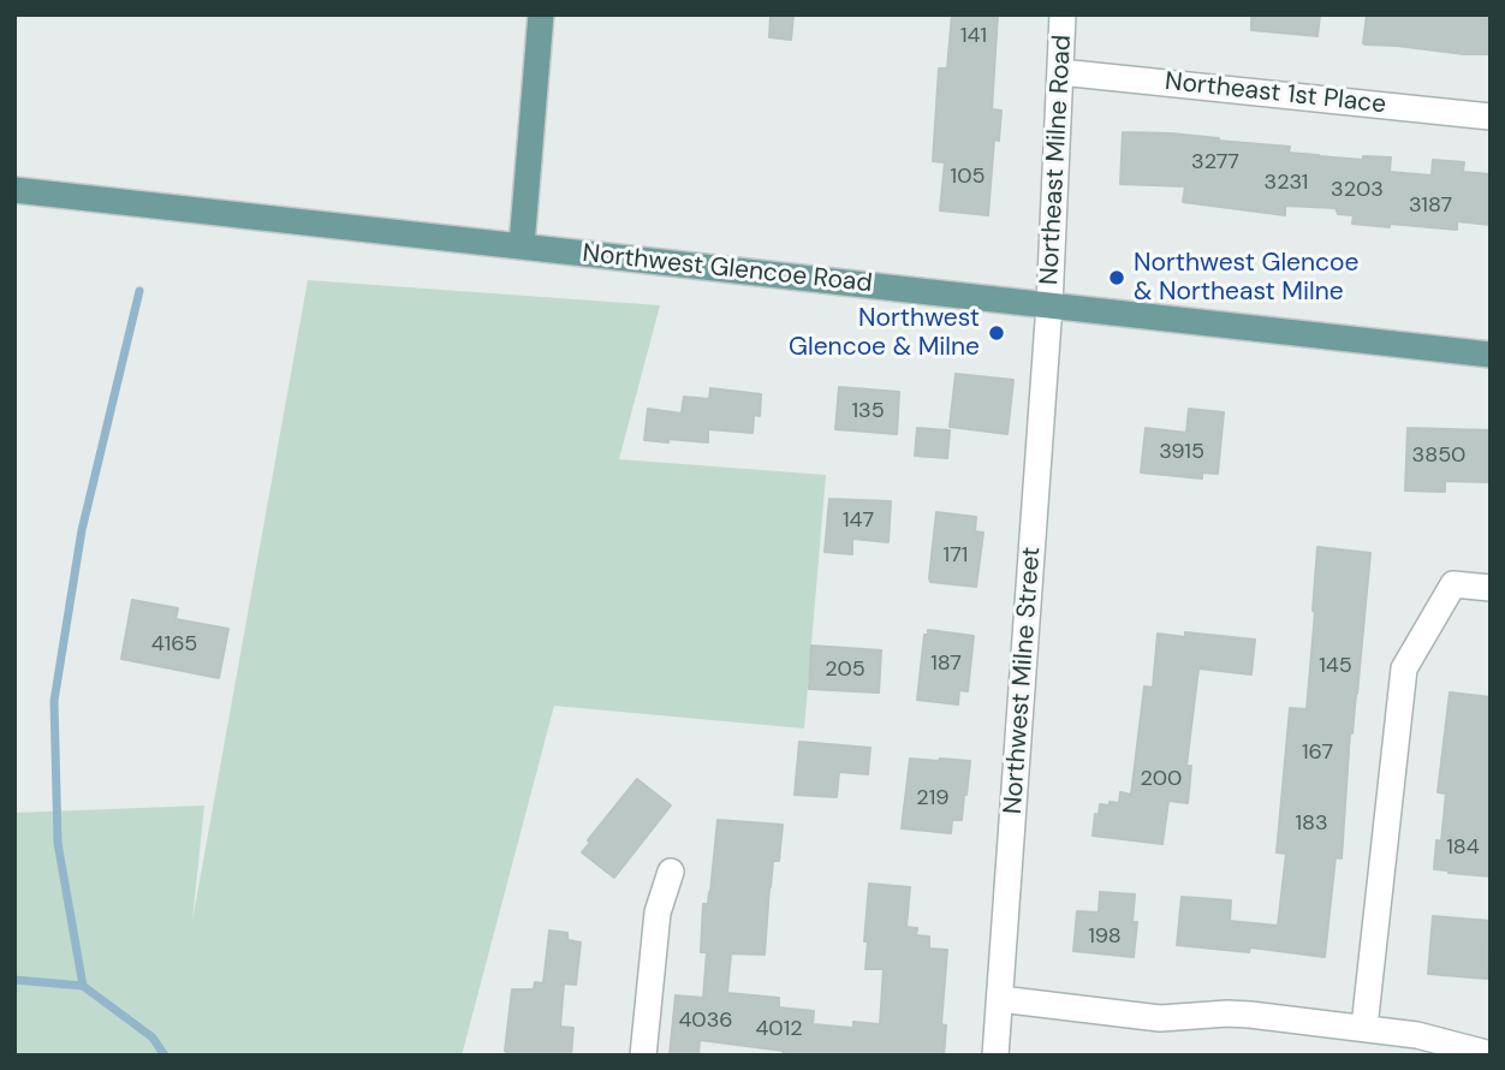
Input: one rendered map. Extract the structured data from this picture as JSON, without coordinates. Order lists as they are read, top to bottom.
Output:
{
  "streets": {
    "main road": ["Northwest Glencoe Road"],
    "street": ["Northeast 1st Place", "Northeast Milne Road", "Northwest Milne Street"]
  },
  "crossings": [
    ["Northeast 1st Place", "Northeast Milne Road"],
    ["Northeast Milne Road", "Northwest Glencoe Road"],
    ["Northeast Milne Road", "Northwest Milne Street"],
    ["Northwest Glencoe Road", "Northwest Milne Street"]
  ],
  "places": ["Northwest Glencoe & Northeast Milne", "Northwest Glencoe & Milne"],
  "house_numbers": [
    "141",
    "3277",
    "105",
    "3231",
    "3203",
    "3187",
    "135",
    "3915",
    "3850",
    "147",
    "171",
    "4165",
    "187",
    "145",
    "205",
    "167",
    "200",
    "219",
    "183",
    "184",
    "198",
    "4036",
    "4012"
  ]
}
